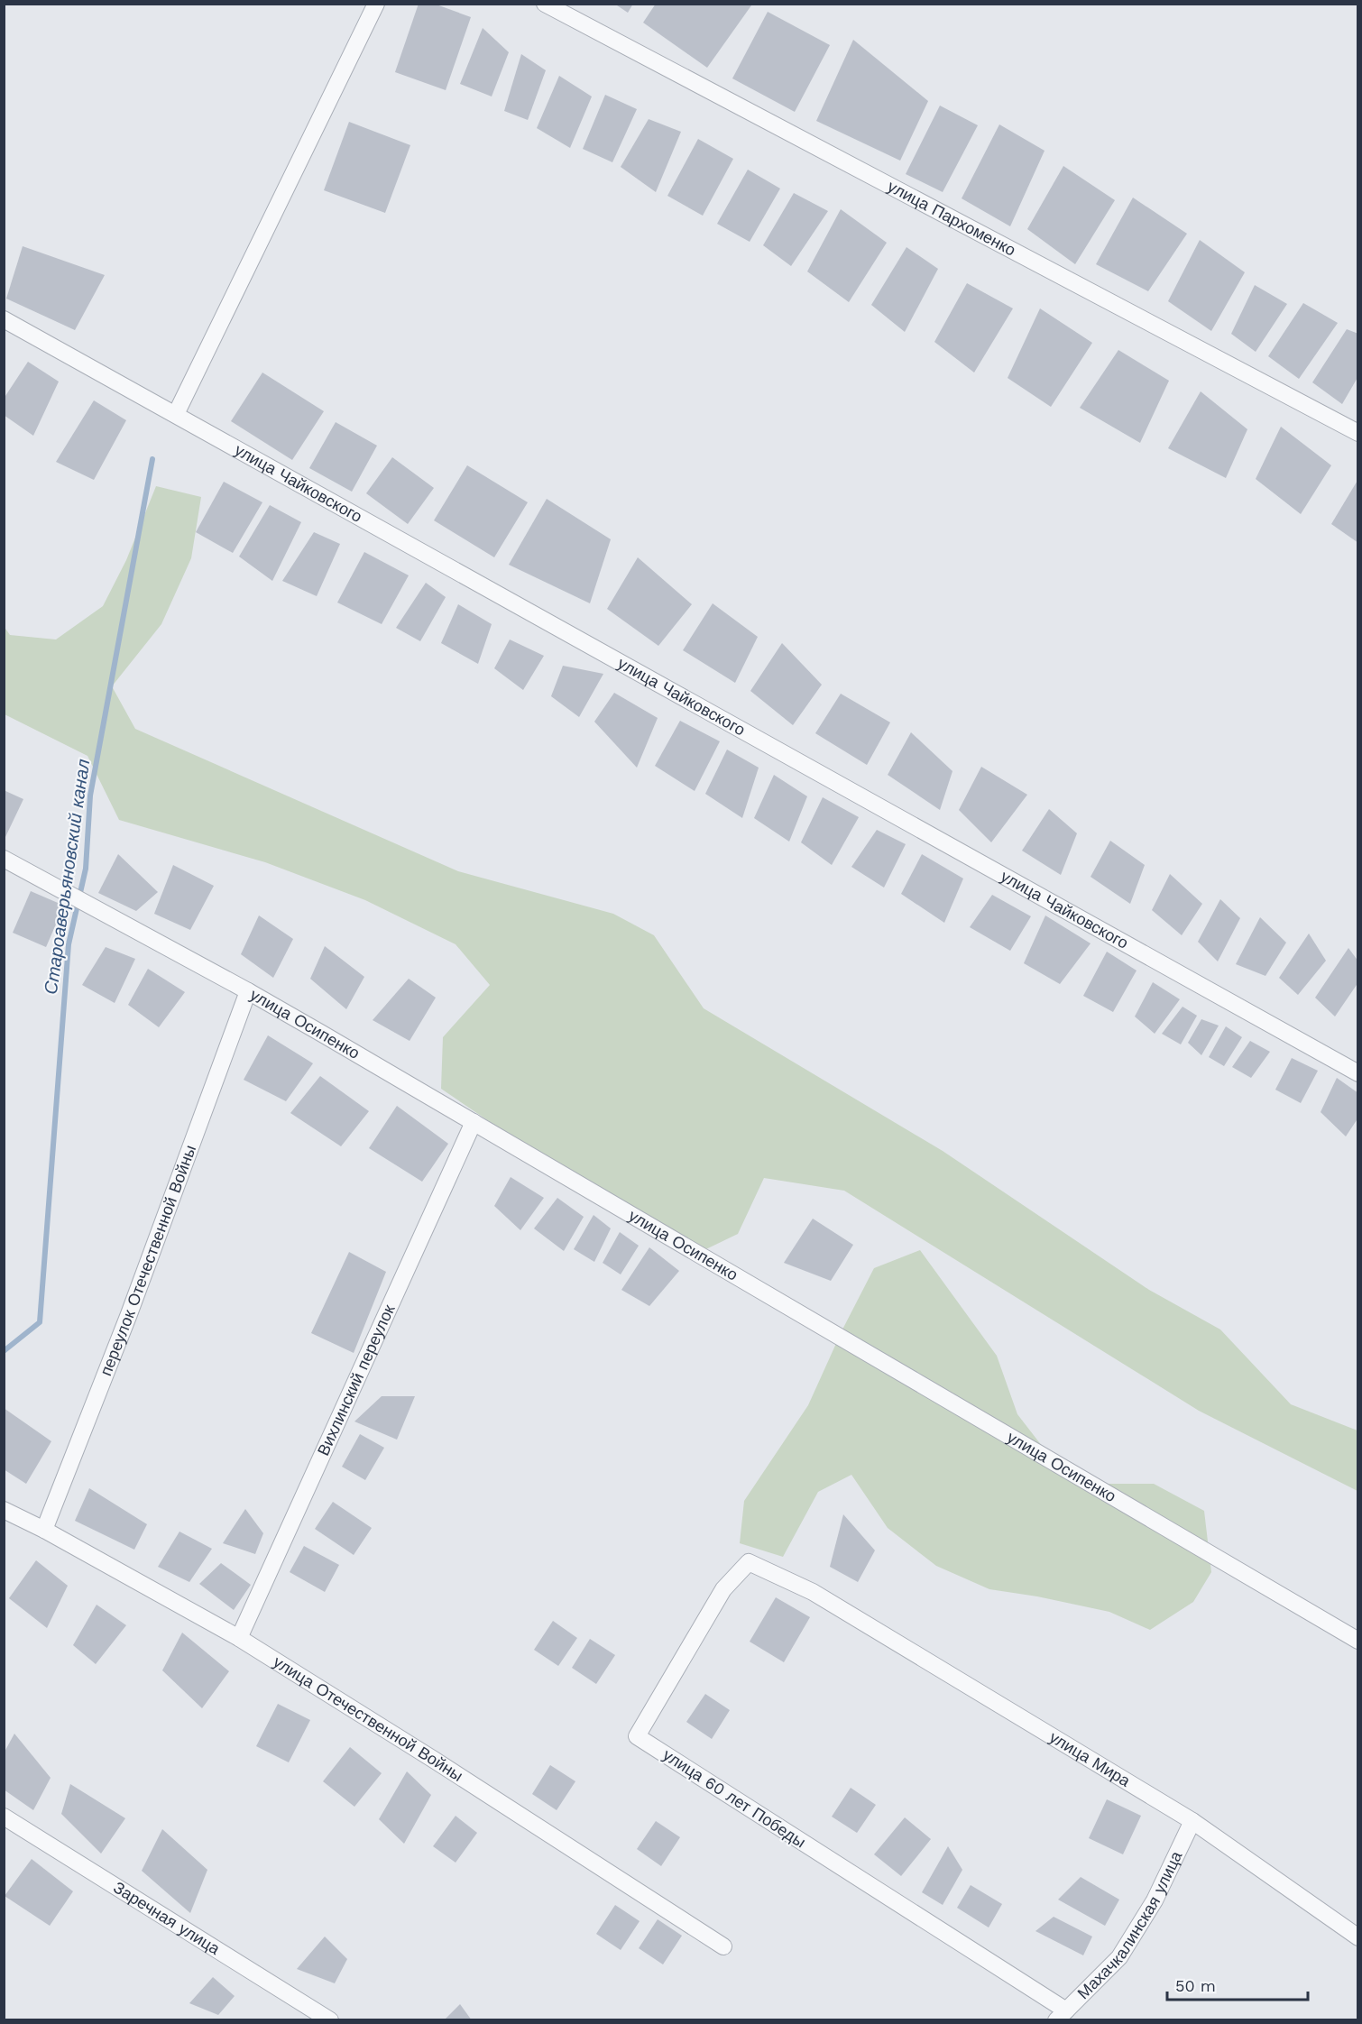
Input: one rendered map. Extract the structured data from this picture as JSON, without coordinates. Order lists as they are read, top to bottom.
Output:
{
  "streets": {
    "street": [
      "улица Пархоменко",
      "улица Чайковского",
      "улица Осипенко",
      "переулок Отечественной Войны",
      "Вихлинский переулок",
      "улица Отечественной Войны",
      "улица Мира",
      "улица 60 лет Победы",
      "Заречная улица",
      "Махачкалинская улица"
    ]
  },
  "crossings": [
    ["улица Осипенко", "переулок Отечественной Войны"],
    ["улица Осипенко", "Вихлинский переулок"],
    ["переулок Отечественной Войны", "улица Отечественной Войны"],
    ["Вихлинский переулок", "улица Отечественной Войны"],
    ["улица Мира", "улица 60 лет Победы"],
    ["улица Мира", "Махачкалинская улица"],
    ["улица 60 лет Победы", "Махачкалинская улица"]
  ],
  "water": ["Староаверьяновский канал"],
  "scale_bar": "50 m"
}
